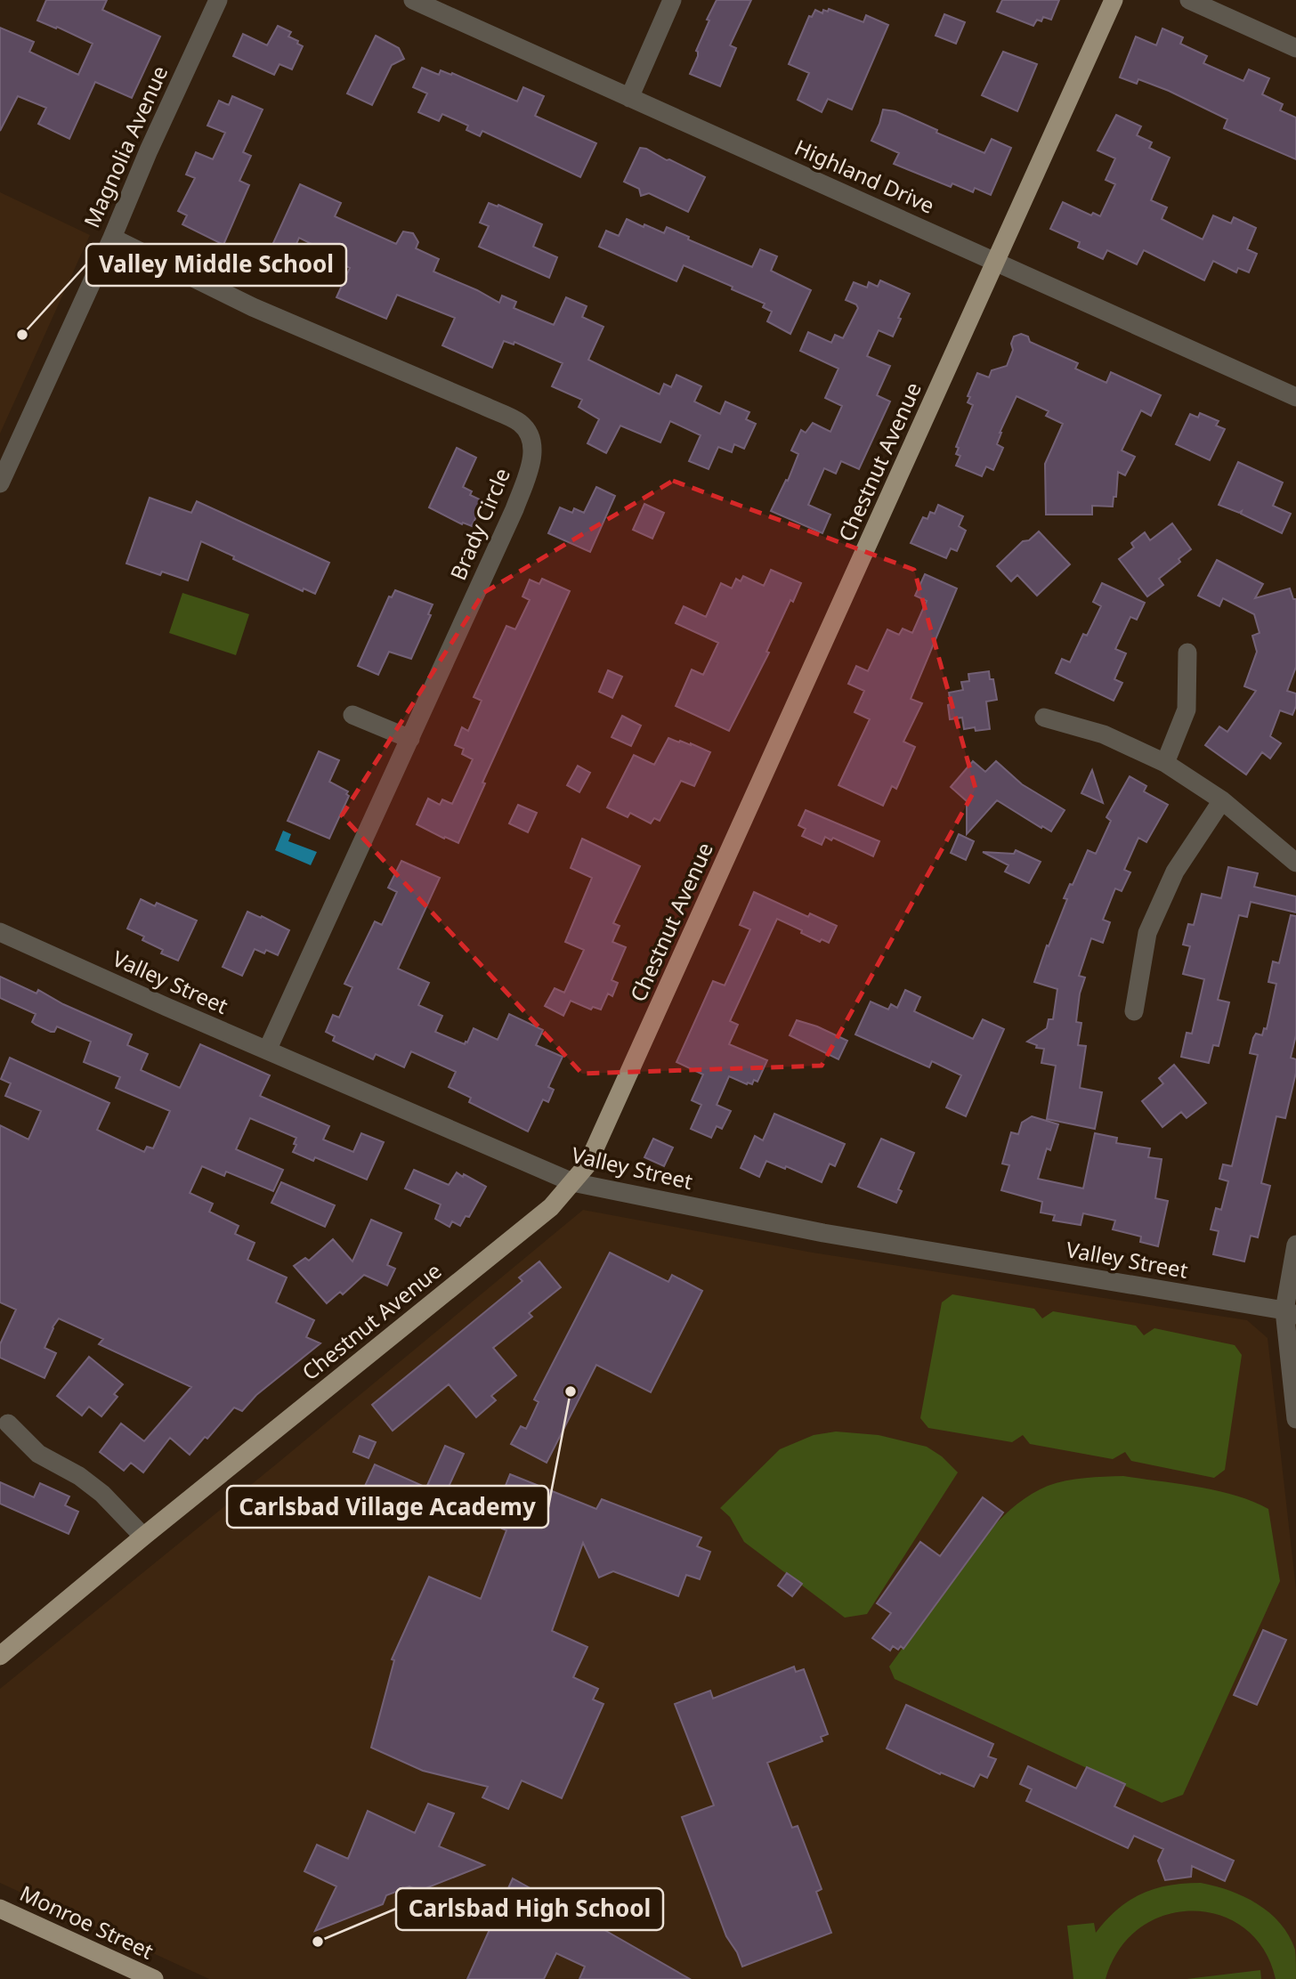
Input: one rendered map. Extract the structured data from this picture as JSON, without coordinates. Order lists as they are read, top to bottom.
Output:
{
  "streets": {
    "main road": ["Chestnut Avenue", "Monroe Street"],
    "street": [
      "Magnolia Avenue",
      "Highland Drive",
      "Brady Circle",
      "Valley Street"
    ]
  },
  "crossings": [
    ["Magnolia Avenue", "Brady Circle"],
    ["Highland Drive", "Chestnut Avenue"],
    ["Chestnut Avenue", "Valley Street"],
    ["Brady Circle", "Valley Street"]
  ],
  "places": ["Valley Middle School", "Carlsbad Village Academy", "Carlsbad High School"]
}
